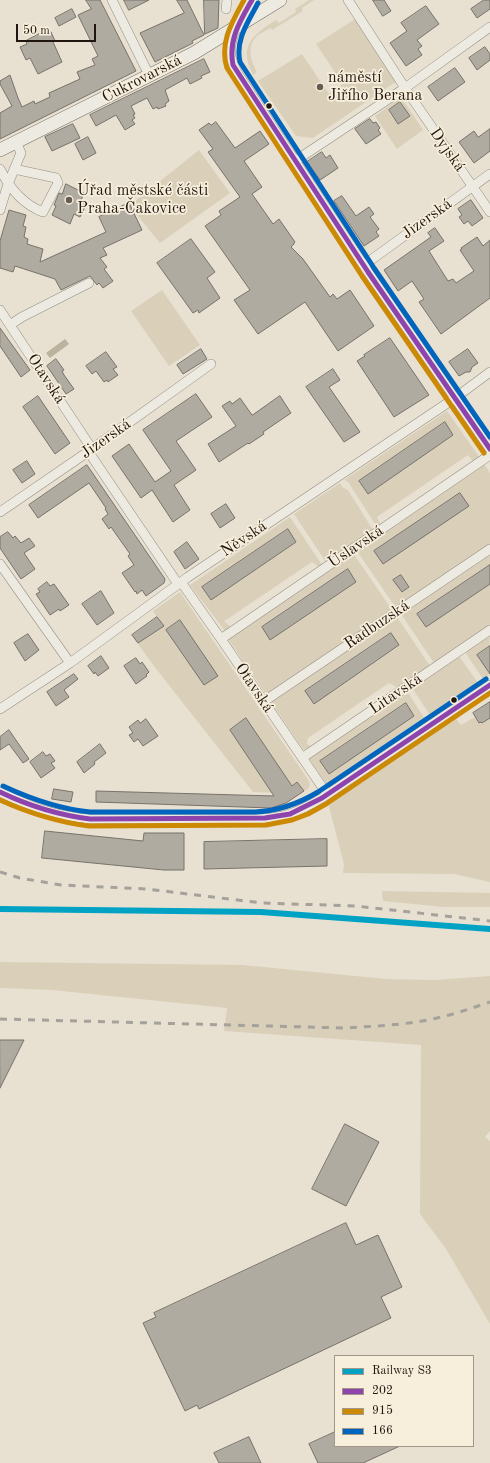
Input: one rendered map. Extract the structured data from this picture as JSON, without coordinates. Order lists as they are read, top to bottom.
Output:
{
  "streets": {
    "street": [
      "Cukrovarská",
      "Dyjská",
      "Jizerská",
      "Otavská",
      "Něvská",
      "Úslavská",
      "Radbuzská",
      "Litavská"
    ]
  },
  "crossings": [
    ["Dyjská", "Jizerská"],
    ["Jizerská", "Otavská"],
    ["Otavská", "Něvská"],
    ["Otavská", "Úslavská"],
    ["Otavská", "Radbuzská"],
    ["Otavská", "Litavská"]
  ],
  "places": ["náměstí Jiřího Berana", "Úřad městské části Praha-Čakovice"],
  "lines": [
    "transit line 202",
    "transit line 915",
    "transit line 166",
    "rail line S3"
  ],
  "legend": [
    "Railway S3",
    "202",
    "915",
    "166"
  ],
  "scale_bar": "50 m"
}
